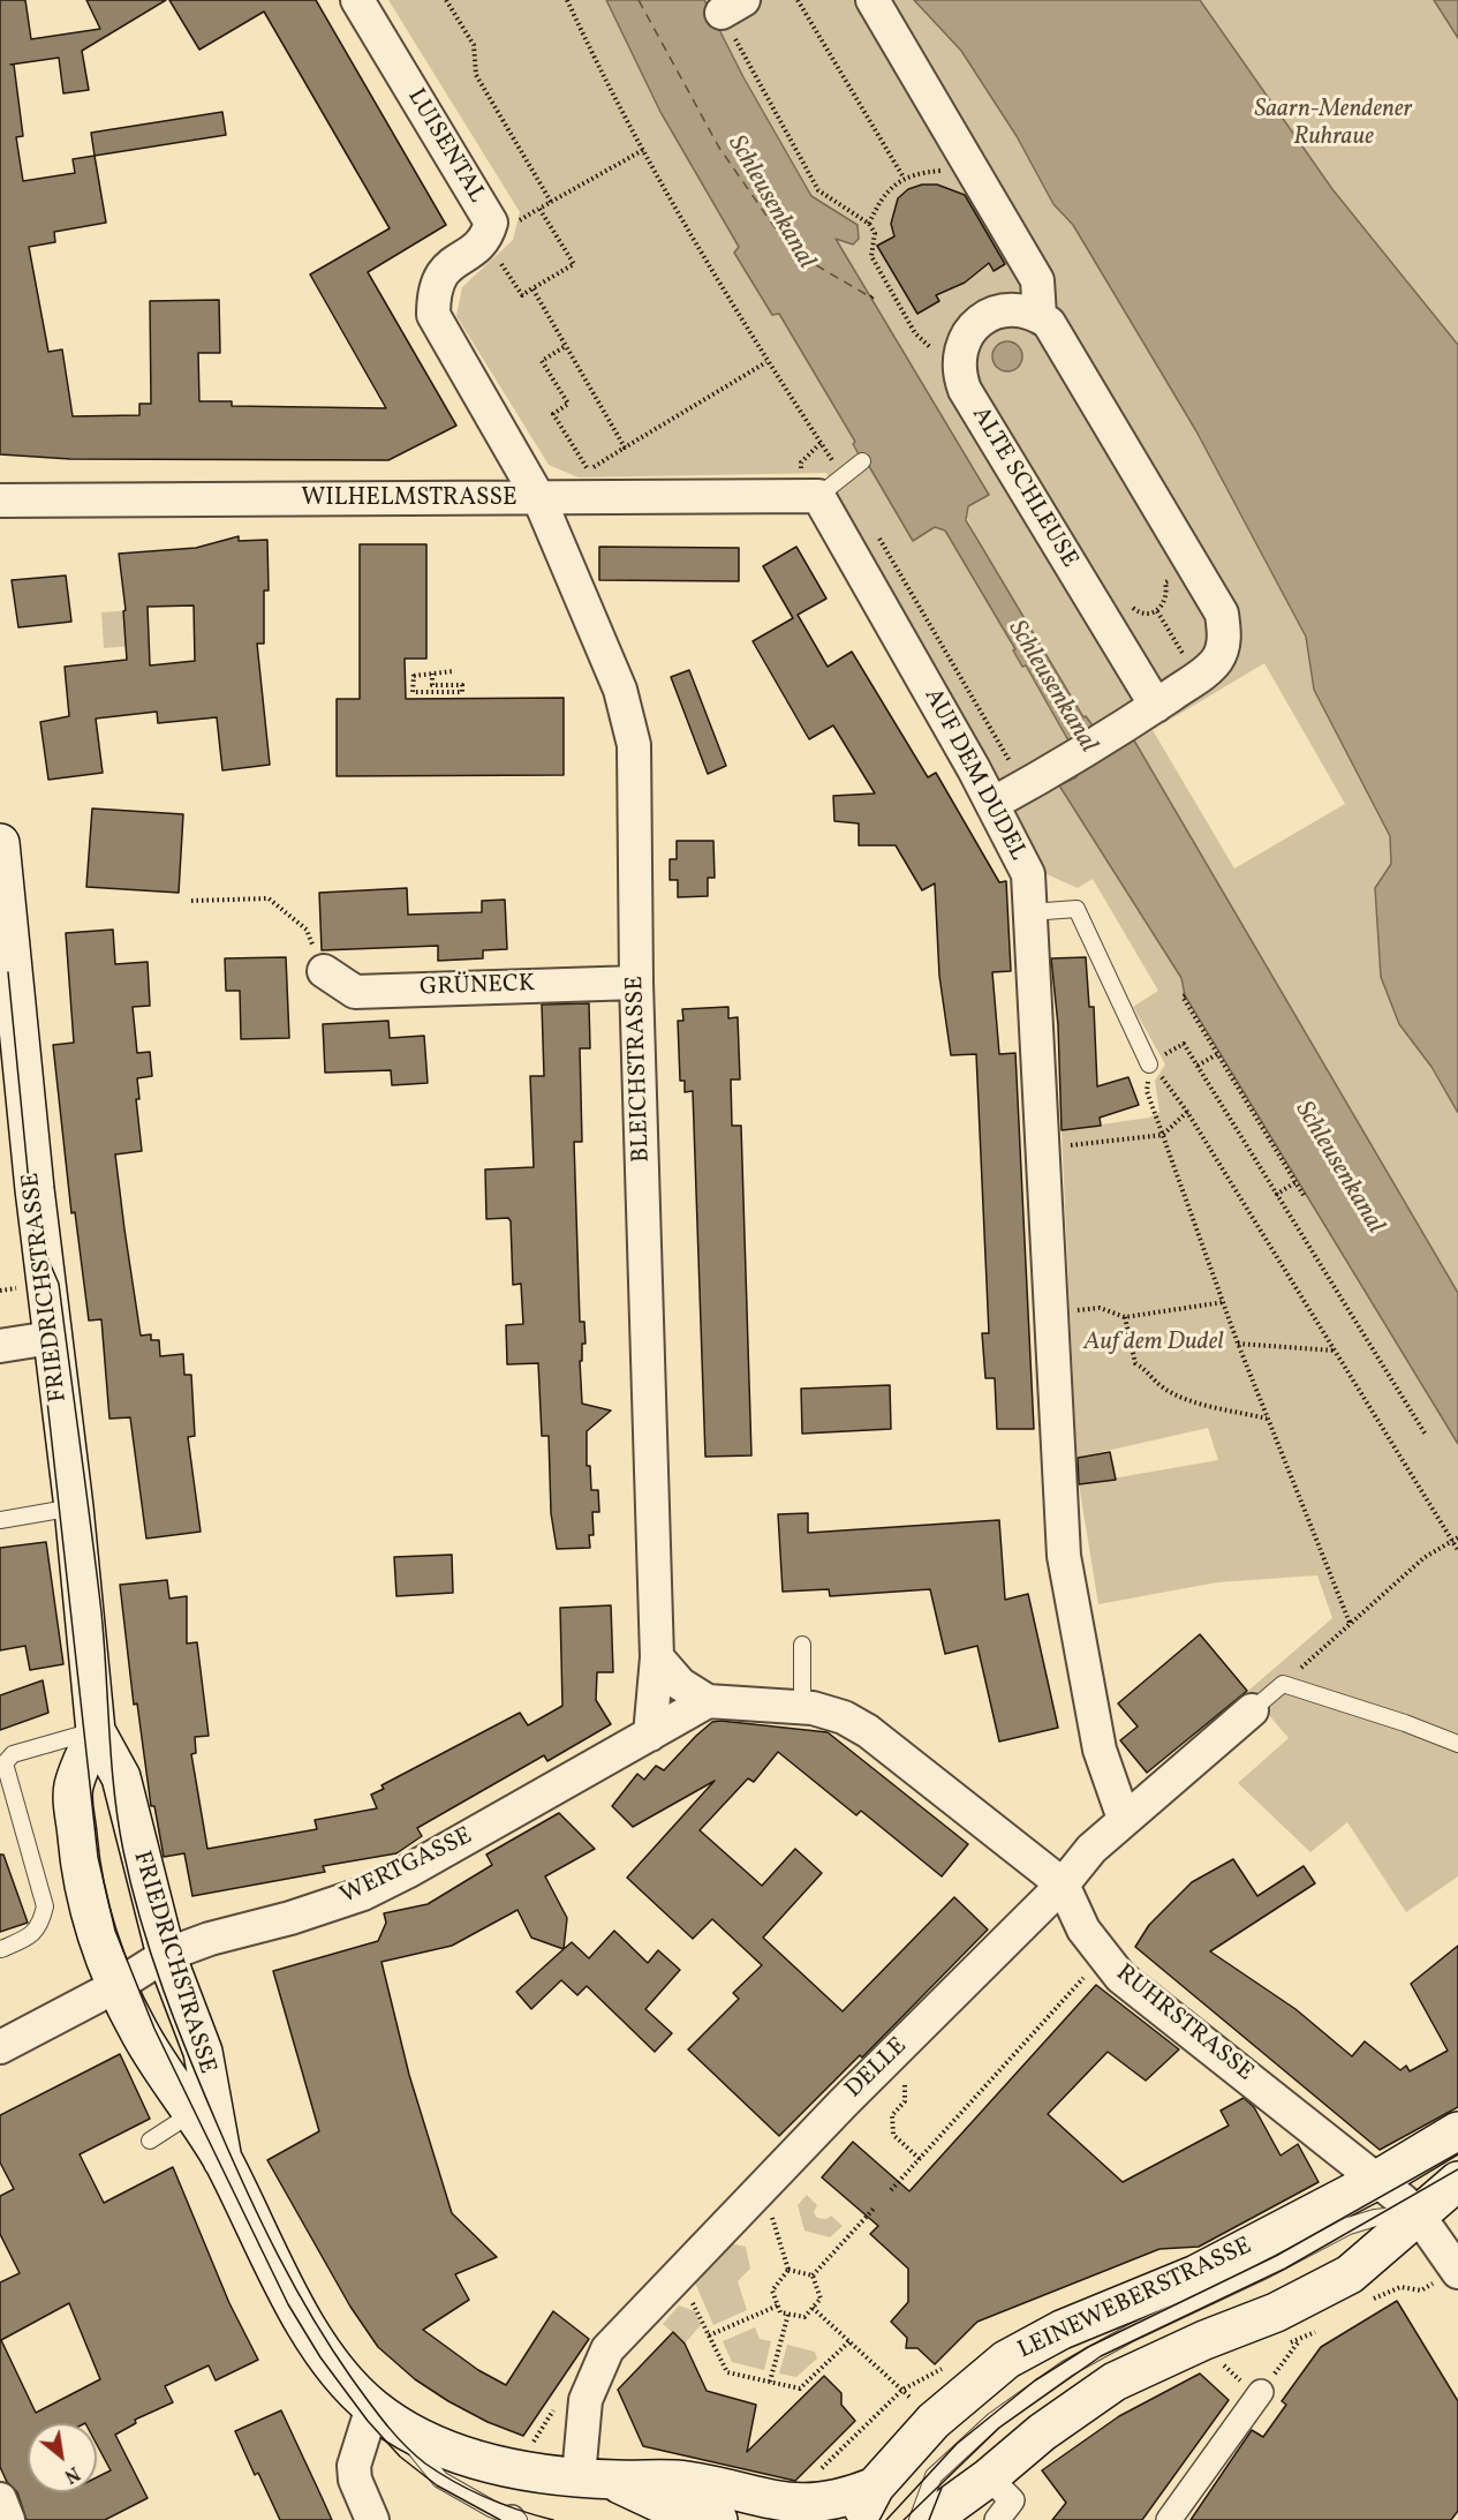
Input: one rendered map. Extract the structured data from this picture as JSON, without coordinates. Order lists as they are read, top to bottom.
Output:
{
  "streets": {
    "main road": ["FRIEDRICHSTRASSE", "LEINEWEBERSTRASSE"],
    "street": [
      "LUISENTAL",
      "ALTE SCHLEUSE",
      "WILHELMSTRASSE",
      "AUF DEM DUDEL",
      "GRÜNECK",
      "BLEICHSTRASSE",
      "WERTGASSE",
      "RUHRSTRASSE",
      "DELLE"
    ]
  },
  "crossings": [
    ["WILHELMSTRASSE", "AUF DEM DUDEL"],
    ["WILHELMSTRASSE", "BLEICHSTRASSE"],
    ["AUF DEM DUDEL", "DELLE"],
    ["GRÜNECK", "BLEICHSTRASSE"],
    ["BLEICHSTRASSE", "WERTGASSE"],
    ["FRIEDRICHSTRASSE", "WERTGASSE"],
    ["FRIEDRICHSTRASSE", "DELLE"],
    ["FRIEDRICHSTRASSE", "LEINEWEBERSTRASSE"],
    ["RUHRSTRASSE", "DELLE"],
    ["RUHRSTRASSE", "LEINEWEBERSTRASSE"]
  ],
  "water": ["Schleusenkanal"],
  "parks": ["Saarn-Mendener Ruhraue", "Auf dem Dudel"],
  "north": "bottom right"
}
